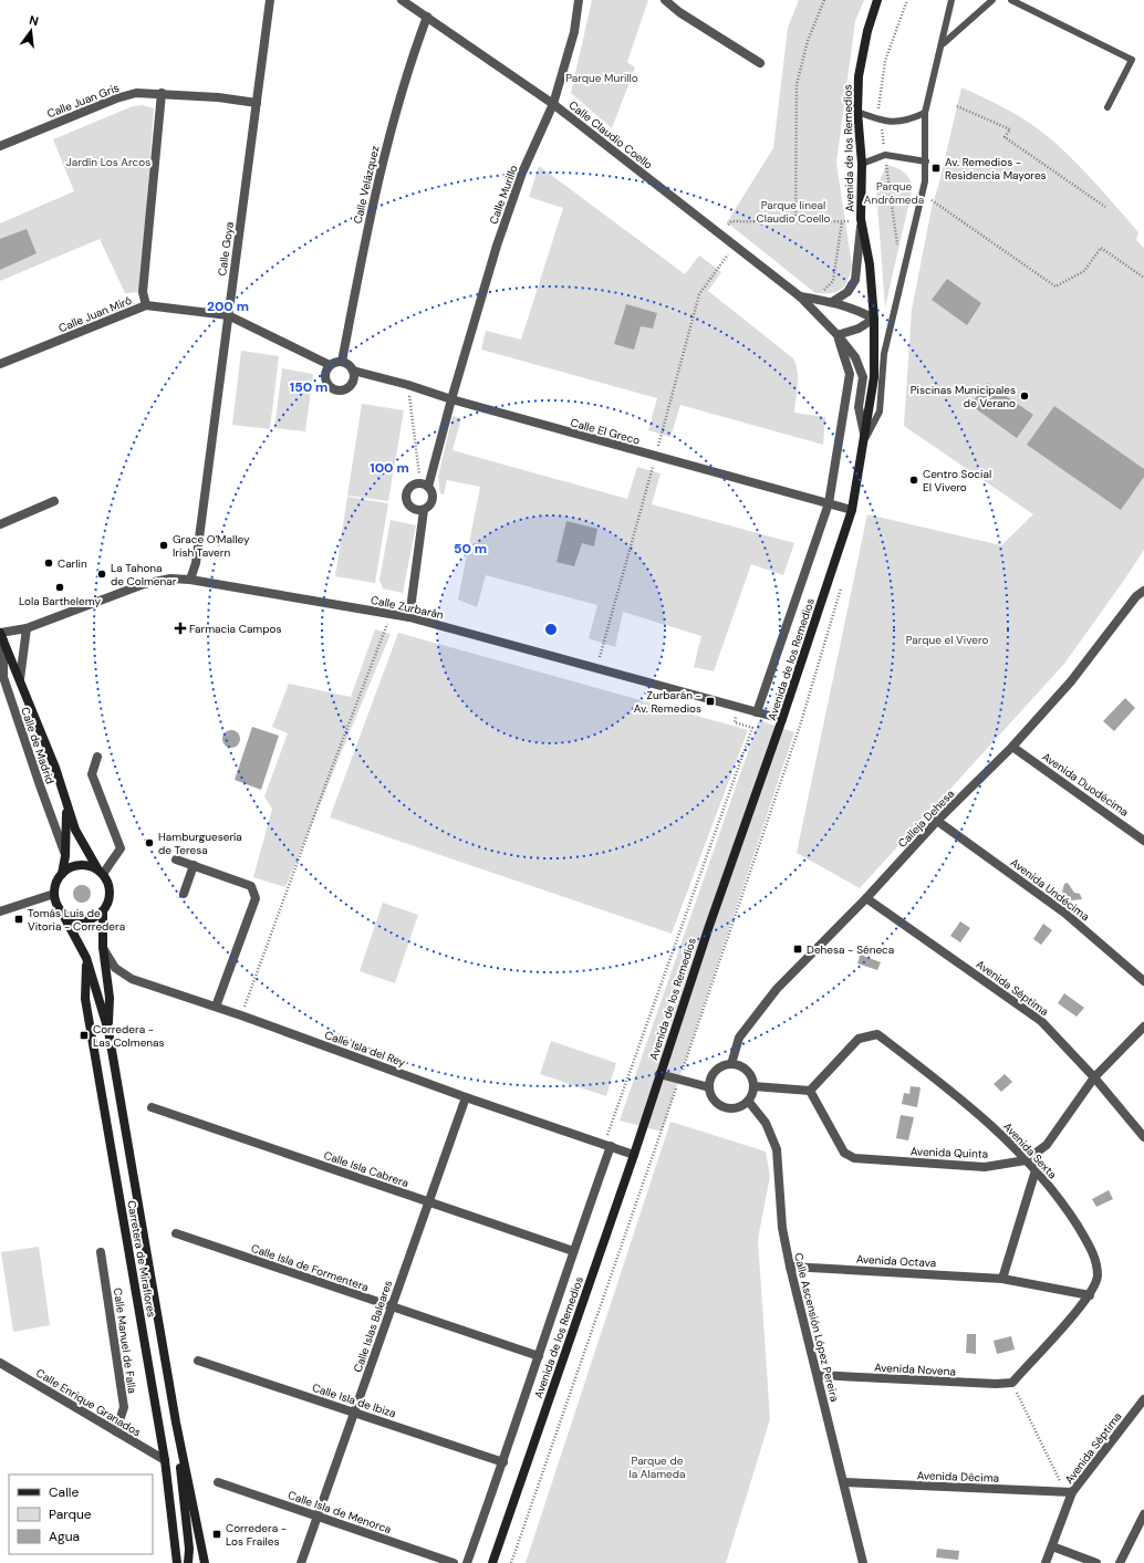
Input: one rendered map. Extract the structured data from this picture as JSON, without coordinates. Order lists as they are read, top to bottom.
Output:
{
  "streets": {
    "main road": ["Avenida de los Remedios", "Calle de Madrid", "Carretera de Miraflores"],
    "street": [
      "Calle Juan Gris",
      "Calle Claudio Coello",
      "Calle Velázquez",
      "Calle Murillo",
      "Calle Goya",
      "Calle Juan Miró",
      "Calle El Greco",
      "Calle Zurbarán",
      "Avenida Duodécima",
      "Calleja Dehesa",
      "Avenida Undécima",
      "Avenida Séptima",
      "Calle Isla del Rey",
      "Avenida Sexta",
      "Avenida Quinta",
      "Calle Isla Cabrera",
      "Avenida Octava",
      "Calle Isla de Formentera",
      "Calle Islas Baleares",
      "Calle Ascensión López Pereira",
      "Calle Manuel de Falla",
      "Avenida Novena",
      "Calle Isla de Ibiza",
      "Calle Enrique Granados",
      "Avenida Décima",
      "Calle Isla de Menorca"
    ]
  },
  "crossings": [
    ["Calle Juan Gris", "Calle Goya"],
    ["Calle Claudio Coello", "Avenida de los Remedios"],
    ["Calle Claudio Coello", "Calle Velázquez"],
    ["Calle Claudio Coello", "Calle Murillo"],
    ["Avenida de los Remedios", "Calle El Greco"],
    ["Avenida de los Remedios", "Calle Zurbarán"],
    ["Avenida de los Remedios", "Calle Isla del Rey"],
    ["Avenida de los Remedios", "Calle Isla Cabrera"],
    ["Avenida de los Remedios", "Calle Isla de Formentera"],
    ["Avenida de los Remedios", "Calle Isla de Ibiza"],
    ["Calle Velázquez", "Calle El Greco"],
    ["Calle Murillo", "Calle El Greco"],
    ["Calle Goya", "Calle Juan Miró"],
    ["Calle Goya", "Calle Zurbarán"],
    ["Calle Zurbarán", "Calle de Madrid"],
    ["Calle de Madrid", "Carretera de Miraflores"],
    ["Avenida Duodécima", "Calleja Dehesa"],
    ["Calleja Dehesa", "Avenida Undécima"],
    ["Calleja Dehesa", "Avenida Séptima"],
    ["Calleja Dehesa", "Calle Ascensión López Pereira"],
    ["Avenida Séptima", "Avenida Quinta"],
    ["Avenida Séptima", "Avenida Décima"],
    ["Calle Isla del Rey", "Carretera de Miraflores"],
    ["Calle Isla del Rey", "Calle Islas Baleares"],
    ["Avenida Sexta", "Avenida Quinta"],
    ["Avenida Sexta", "Avenida Octava"],
    ["Avenida Sexta", "Avenida Novena"],
    ["Calle Isla Cabrera", "Calle Islas Baleares"],
    ["Carretera de Miraflores", "Calle Enrique Granados"],
    ["Avenida Octava", "Calle Ascensión López Pereira"],
    ["Calle Isla de Formentera", "Calle Islas Baleares"],
    ["Calle Islas Baleares", "Calle Isla de Ibiza"],
    ["Calle Islas Baleares", "Calle Isla de Menorca"],
    ["Calle Ascensión López Pereira", "Avenida Novena"],
    ["Calle Ascensión López Pereira", "Avenida Décima"],
    ["Calle Manuel de Falla", "Calle Enrique Granados"]
  ],
  "parks": [
    "Parque Murillo",
    "Jardín Los Arcos",
    "Parque Andrómeda",
    "Parque lineal Claudio Coello",
    "Parque el Vivero",
    "Parque de la Alameda"
  ],
  "places": {
    "transit": [
      "Av. Remedios - Residencia Mayores",
      "Zurbarán - Av. Remedios",
      "Tomás Luis de Vitoria - Corredera",
      "Dehesa - Séneca",
      "Corredera - Las Colmenas",
      "Corredera - Los Frailes"
    ],
    "other": [
      "Piscinas Municipales de Verano",
      "Centro Social El Vivero",
      "Grace O'Malley Irish Tavern",
      "Carlin",
      "La Tahona de Colmenar",
      "Lola Barthelemy",
      "Hamburguesería de Teresa"
    ],
    "health": ["Farmacia Campos"]
  },
  "legend": ["Calle", "Parque", "Agua"],
  "north": "top",
  "rings": [
    "200 m",
    "150 m",
    "100 m",
    "50 m"
  ]
}
